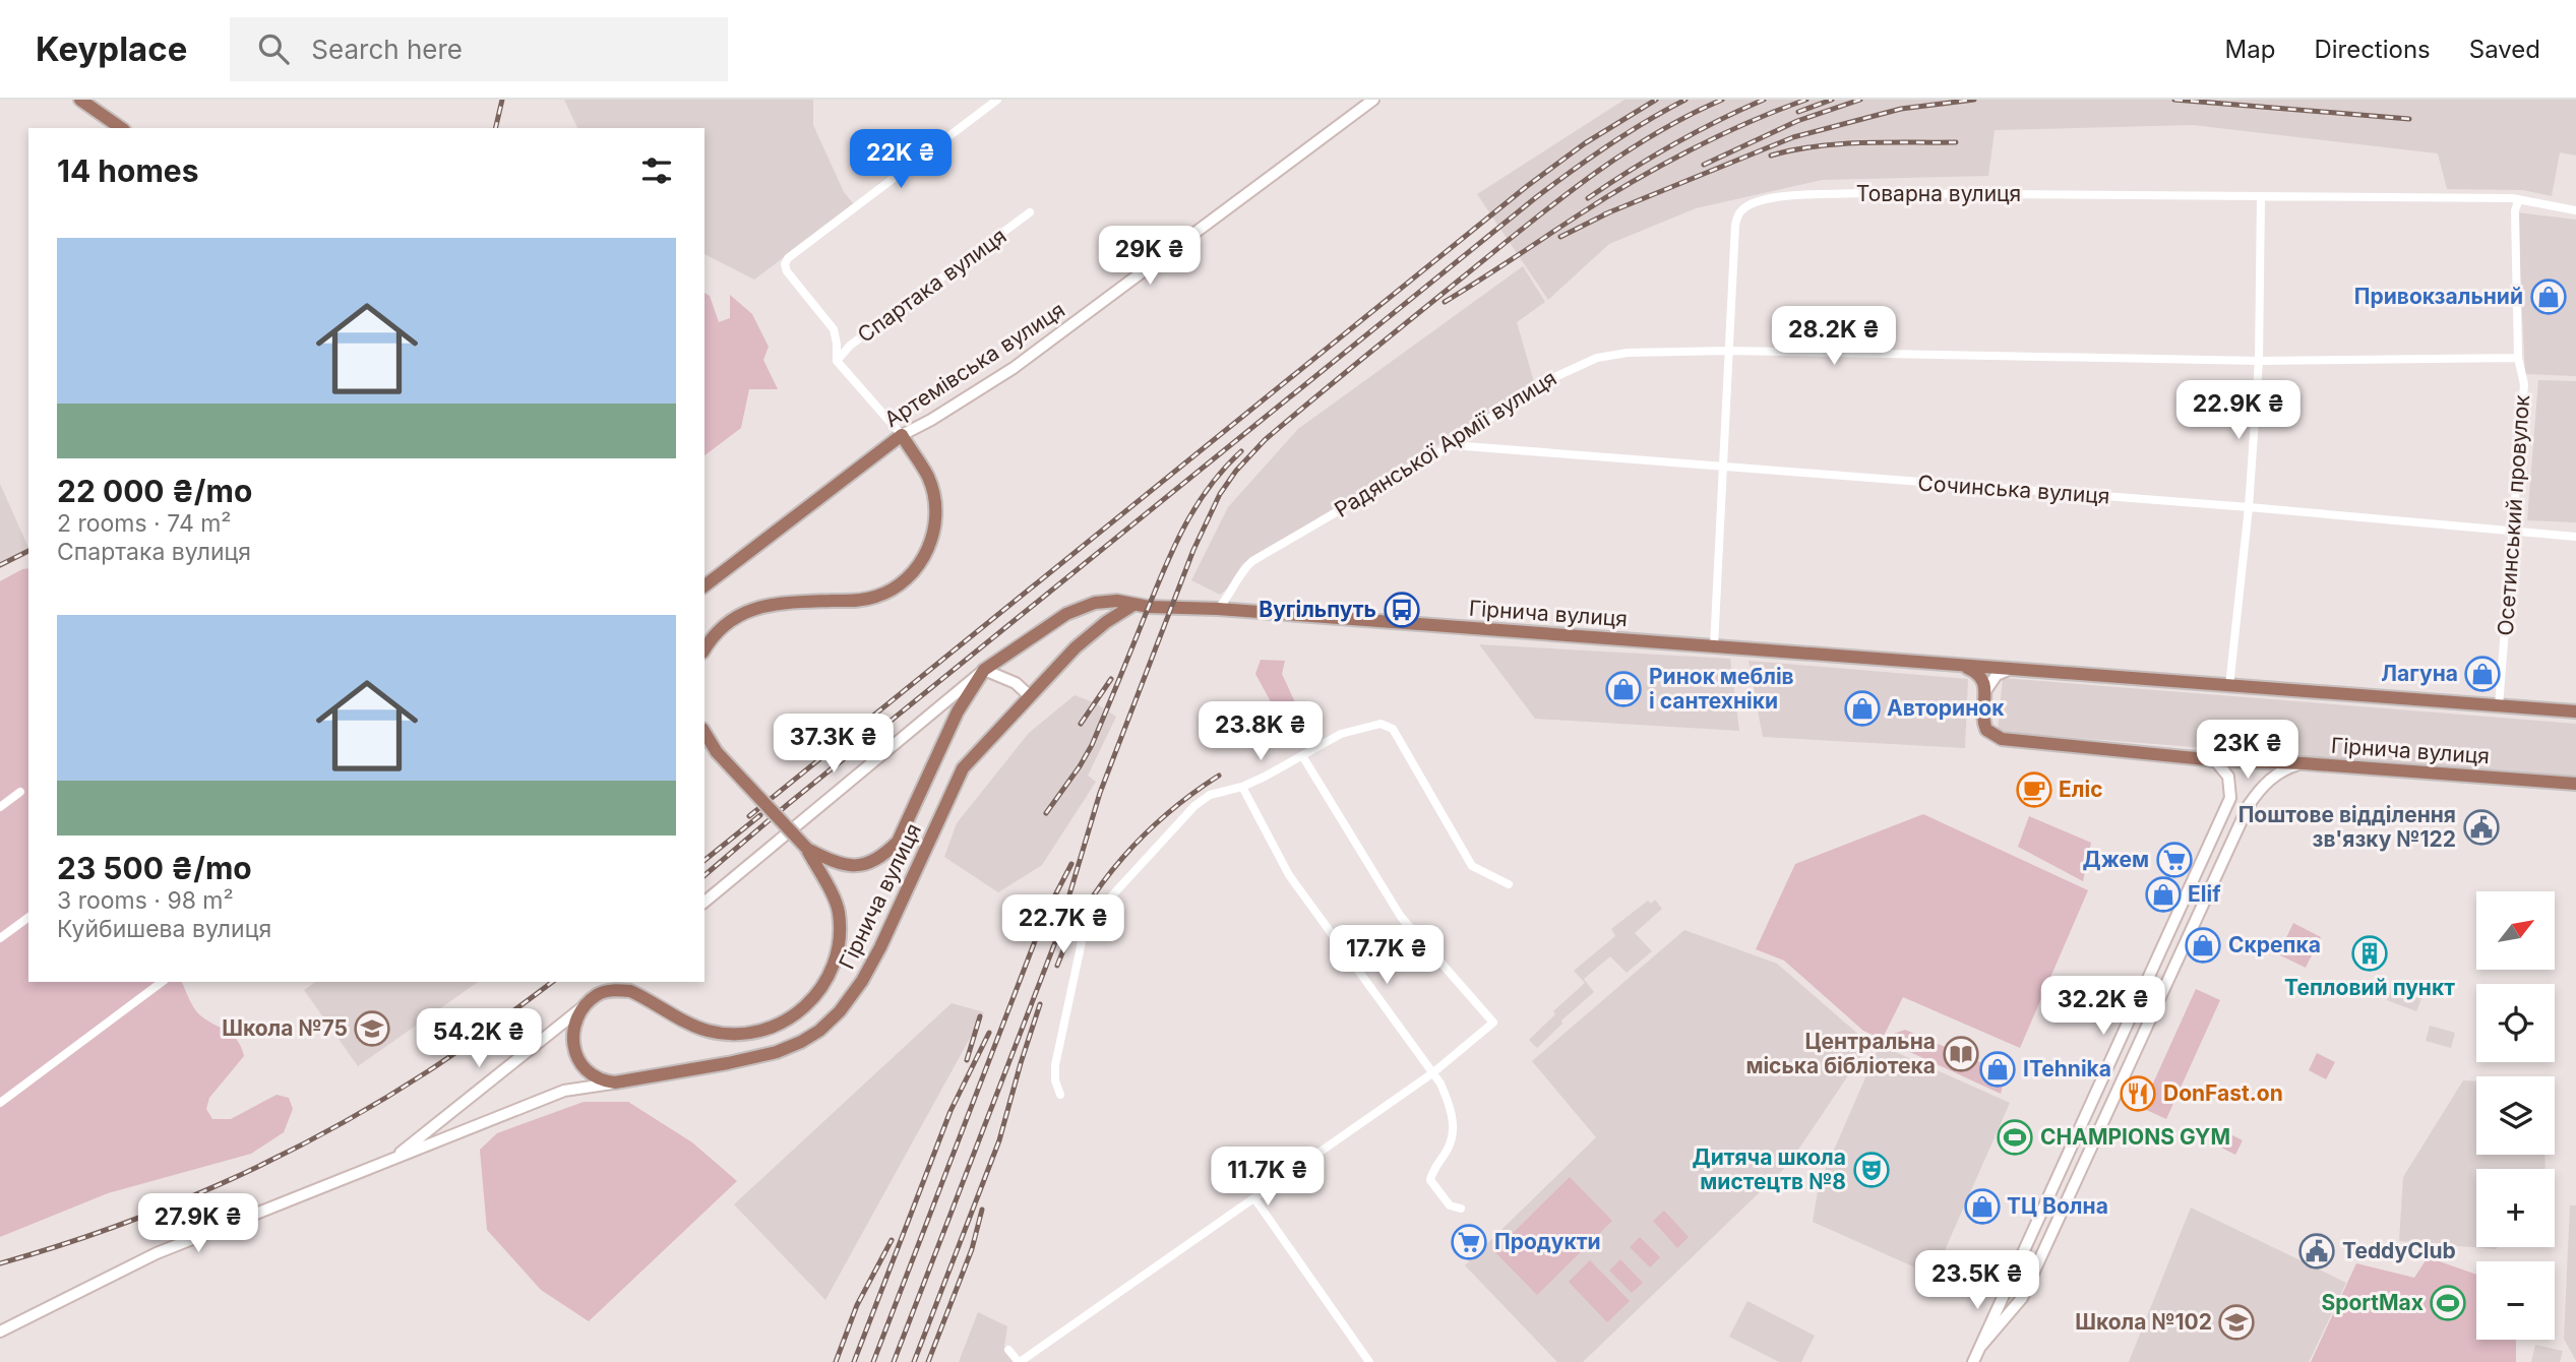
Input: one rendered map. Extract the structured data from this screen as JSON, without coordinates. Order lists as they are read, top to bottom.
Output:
{
  "streets": {
    "main road": ["Артемівська вулиця", "Гірнича вулиця"],
    "street": [
      "Товарна вулиця",
      "Спартака вулиця",
      "Радянської Армії вулиця",
      "Сочинська вулиця",
      "Осетинський провулок"
    ]
  },
  "crossings": [
    ["Товарна вулиця", "Радянської Армії вулиця"],
    ["Товарна вулиця", "Сочинська вулиця"],
    ["Товарна вулиця", "Осетинський провулок"],
    ["Товарна вулиця", "Гірнича вулиця"],
    ["Спартака вулиця", "Артемівська вулиця"],
    ["Радянської Армії вулиця", "Сочинська вулиця"],
    ["Радянської Армії вулиця", "Осетинський провулок"],
    ["Радянської Армії вулиця", "Гірнича вулиця"],
    ["Сочинська вулиця", "Осетинський провулок"],
    ["Осетинський провулок", "Гірнича вулиця"]
  ],
  "places": {
    "shop": [
      "Привокзальний",
      "Лагуна",
      "Ринок меблів і сантехніки",
      "Авторинок",
      "Elif",
      "Скрепка",
      "ITehnika",
      "ТЦ Волна"
    ],
    "bus stop": ["Вугільпуть"],
    "cafe": ["Еліс"],
    "public building": ["Поштове відділення зв'язку №122", "TeddyClub"],
    "supermarket": ["Джем", "Продукти"],
    "building": ["Тепловий пункт"],
    "school or university": ["Школа №75", "Школа №102"],
    "library": ["Центральна міська бібліотека"],
    "restaurant": ["DonFast.on"],
    "sports": ["CHAMPIONS GYM", "SportMax"],
    "theatre": ["Дитяча школа мистецтв №8"]
  },
  "north": "top right",
  "page": {
    "header": "Keyplace",
    "search": "Search here",
    "nav": ["Map", "Directions", "Saved"],
    "heading": "14 homes",
    "price": [
      "22K ₴",
      "29K ₴",
      "28.2K ₴",
      "22.9K ₴",
      "23.8K ₴",
      "37.3K ₴",
      "23K ₴",
      "22.7K ₴",
      "17.7K ₴",
      "32.2K ₴",
      "54.2K ₴",
      "11.7K ₴",
      "27.9K ₴",
      "23.5K ₴"
    ],
    "list": [
      {
        "name": "22 000 ₴/mo",
        "note": "2 rooms · 74 m² · Спартака вулиця"
      },
      {
        "name": "23 500 ₴/mo",
        "note": "3 rooms · 98 m² · Куйбишева вулиця"
      }
    ],
    "map_buttons": ["+", "−"]
  }
}
